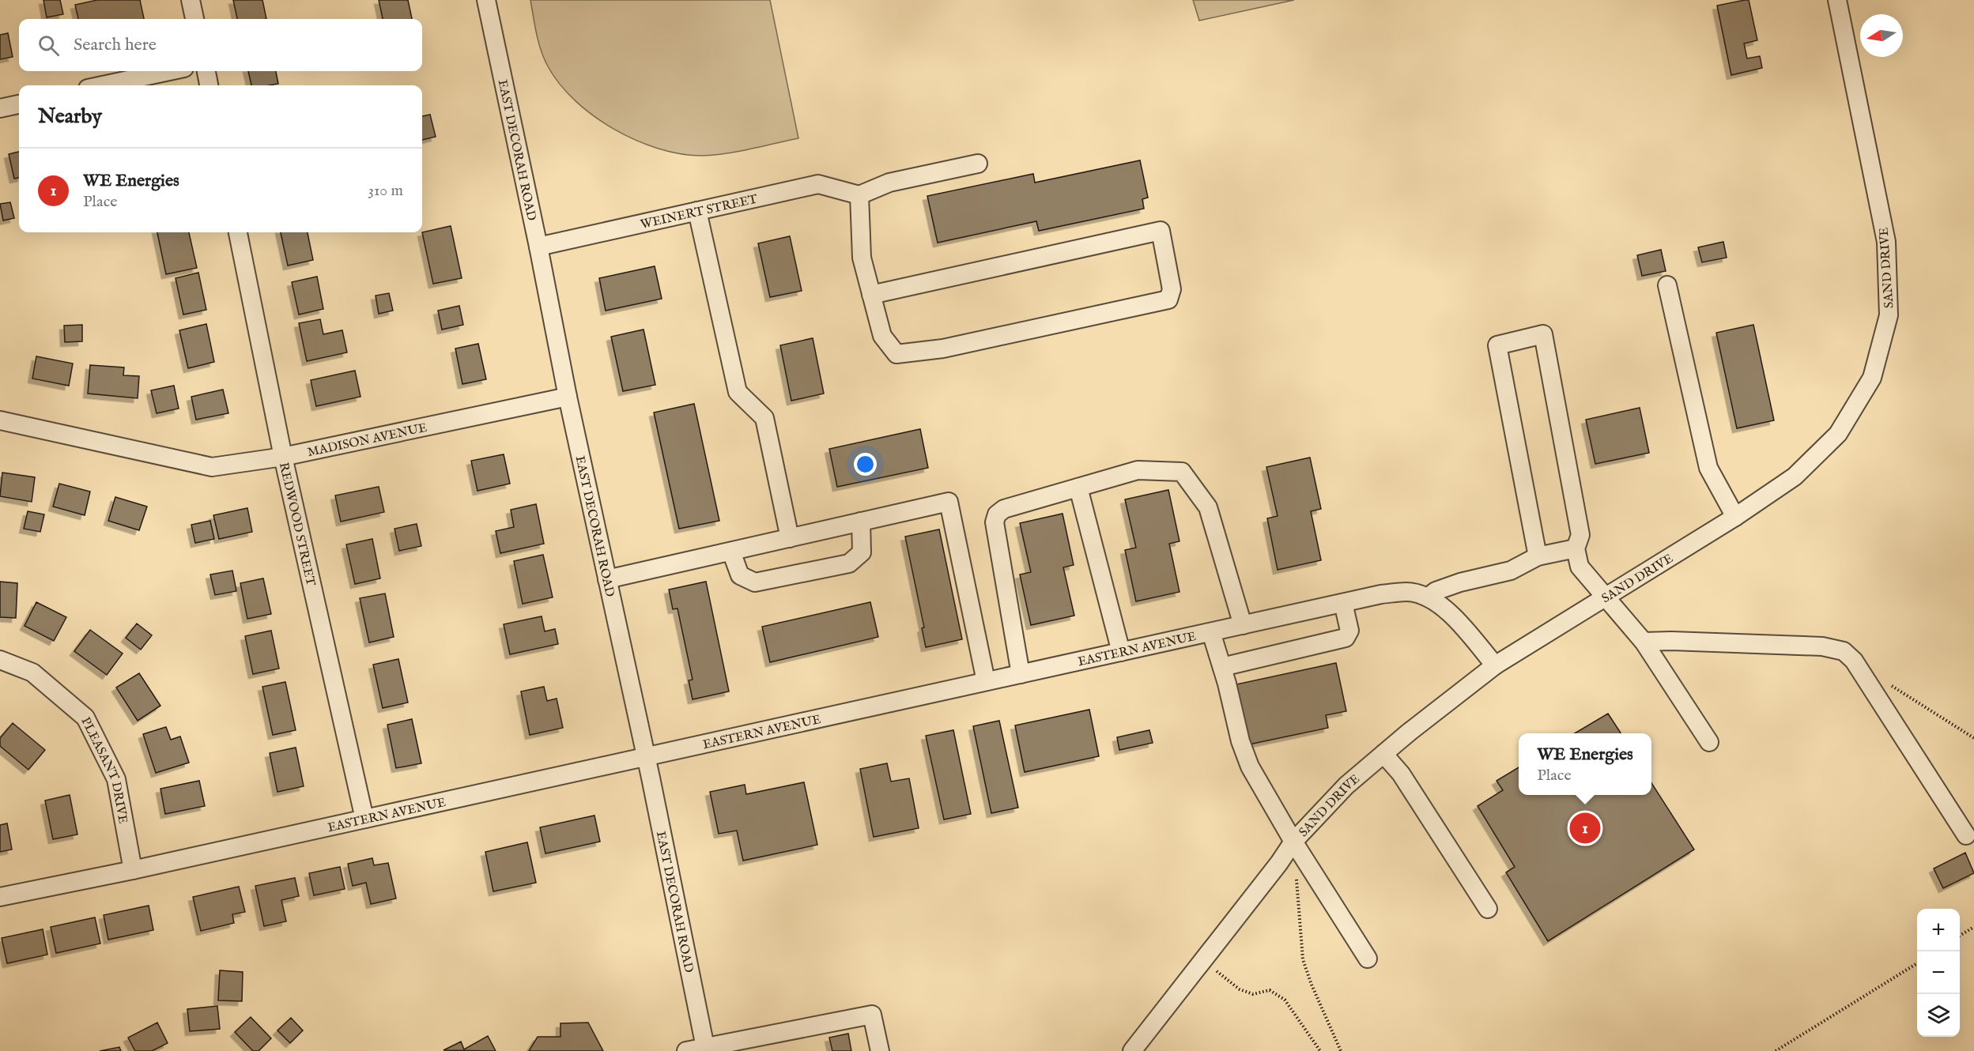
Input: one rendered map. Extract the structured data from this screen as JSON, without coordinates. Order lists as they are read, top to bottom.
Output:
{
  "streets": {
    "street": [
      "EAST DECORAH ROAD",
      "WEINERT STREET",
      "SAND DRIVE",
      "MADISON AVENUE",
      "REDWOOD STREET",
      "EASTERN AVENUE",
      "PLEASANT DRIVE"
    ]
  },
  "crossings": [
    ["EAST DECORAH ROAD", "WEINERT STREET"],
    ["EAST DECORAH ROAD", "MADISON AVENUE"],
    ["EAST DECORAH ROAD", "EASTERN AVENUE"],
    ["SAND DRIVE", "EASTERN AVENUE"],
    ["MADISON AVENUE", "REDWOOD STREET"],
    ["REDWOOD STREET", "EASTERN AVENUE"],
    ["EASTERN AVENUE", "PLEASANT DRIVE"]
  ],
  "north": "left",
  "page": {
    "search": "Search here",
    "heading": "Nearby",
    "list": [
      {
        "mark": "1",
        "name": "WE Energies",
        "note": "Place",
        "value": "310 m"
      }
    ],
    "popup": ["WE Energies", "Place"],
    "pins": "1",
    "map_buttons": ["+", "−"]
  }
}
